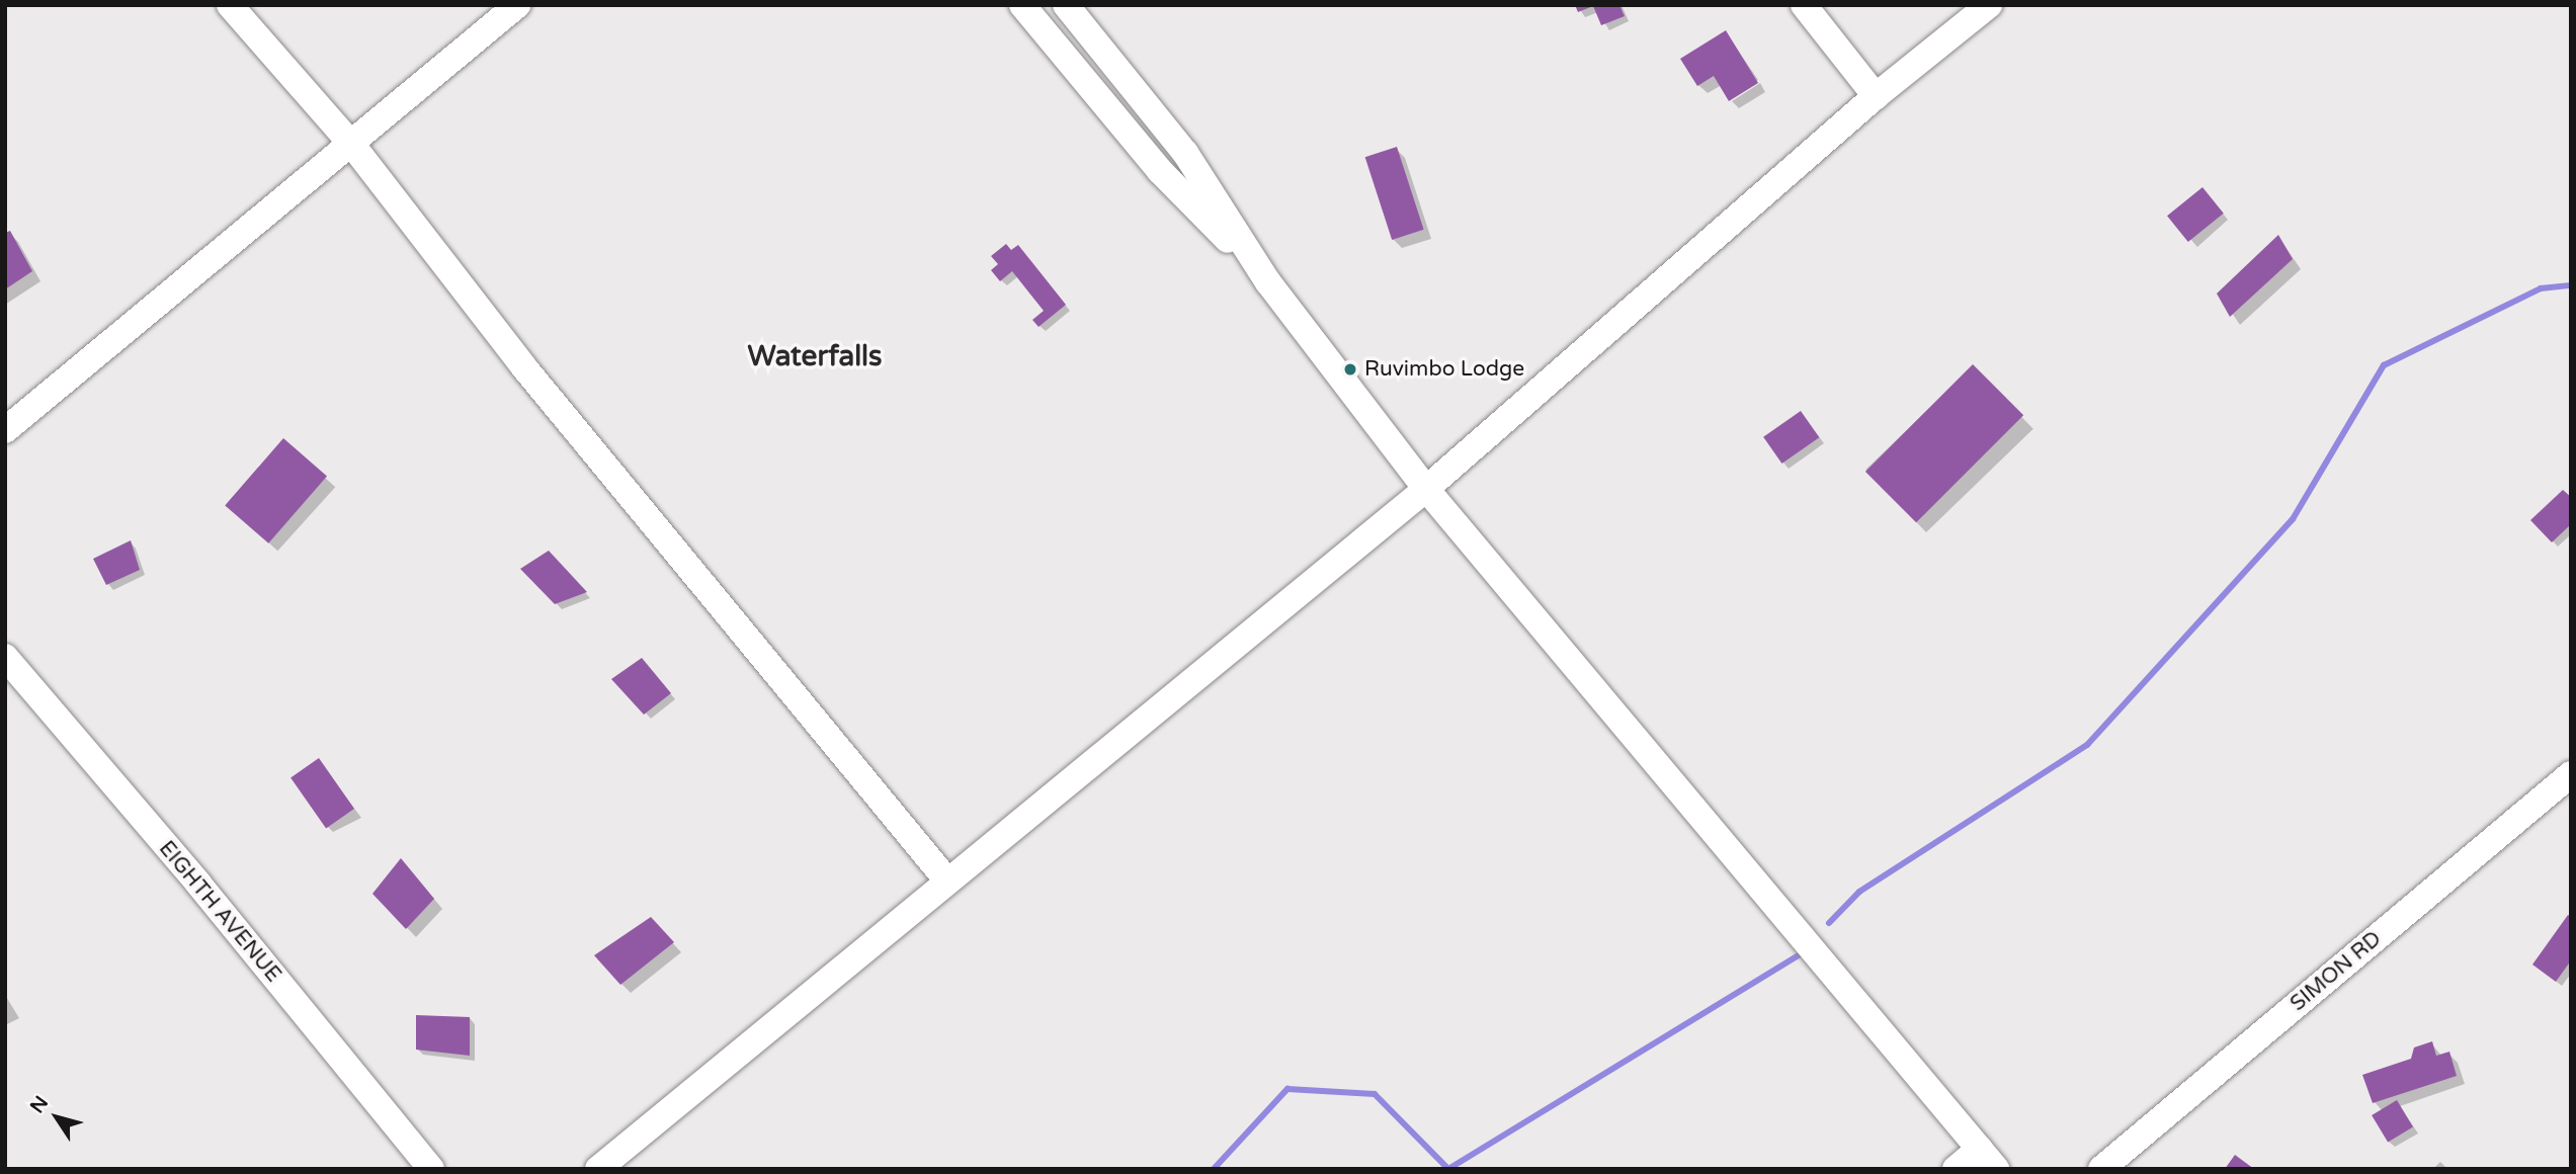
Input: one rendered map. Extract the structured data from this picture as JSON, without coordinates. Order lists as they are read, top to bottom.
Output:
{
  "streets": {
    "street": ["EIGHTH AVENUE", "SIMON RD"]
  },
  "districts": ["Waterfalls"],
  "places": ["Ruvimbo Lodge"],
  "north": "top left"
}
